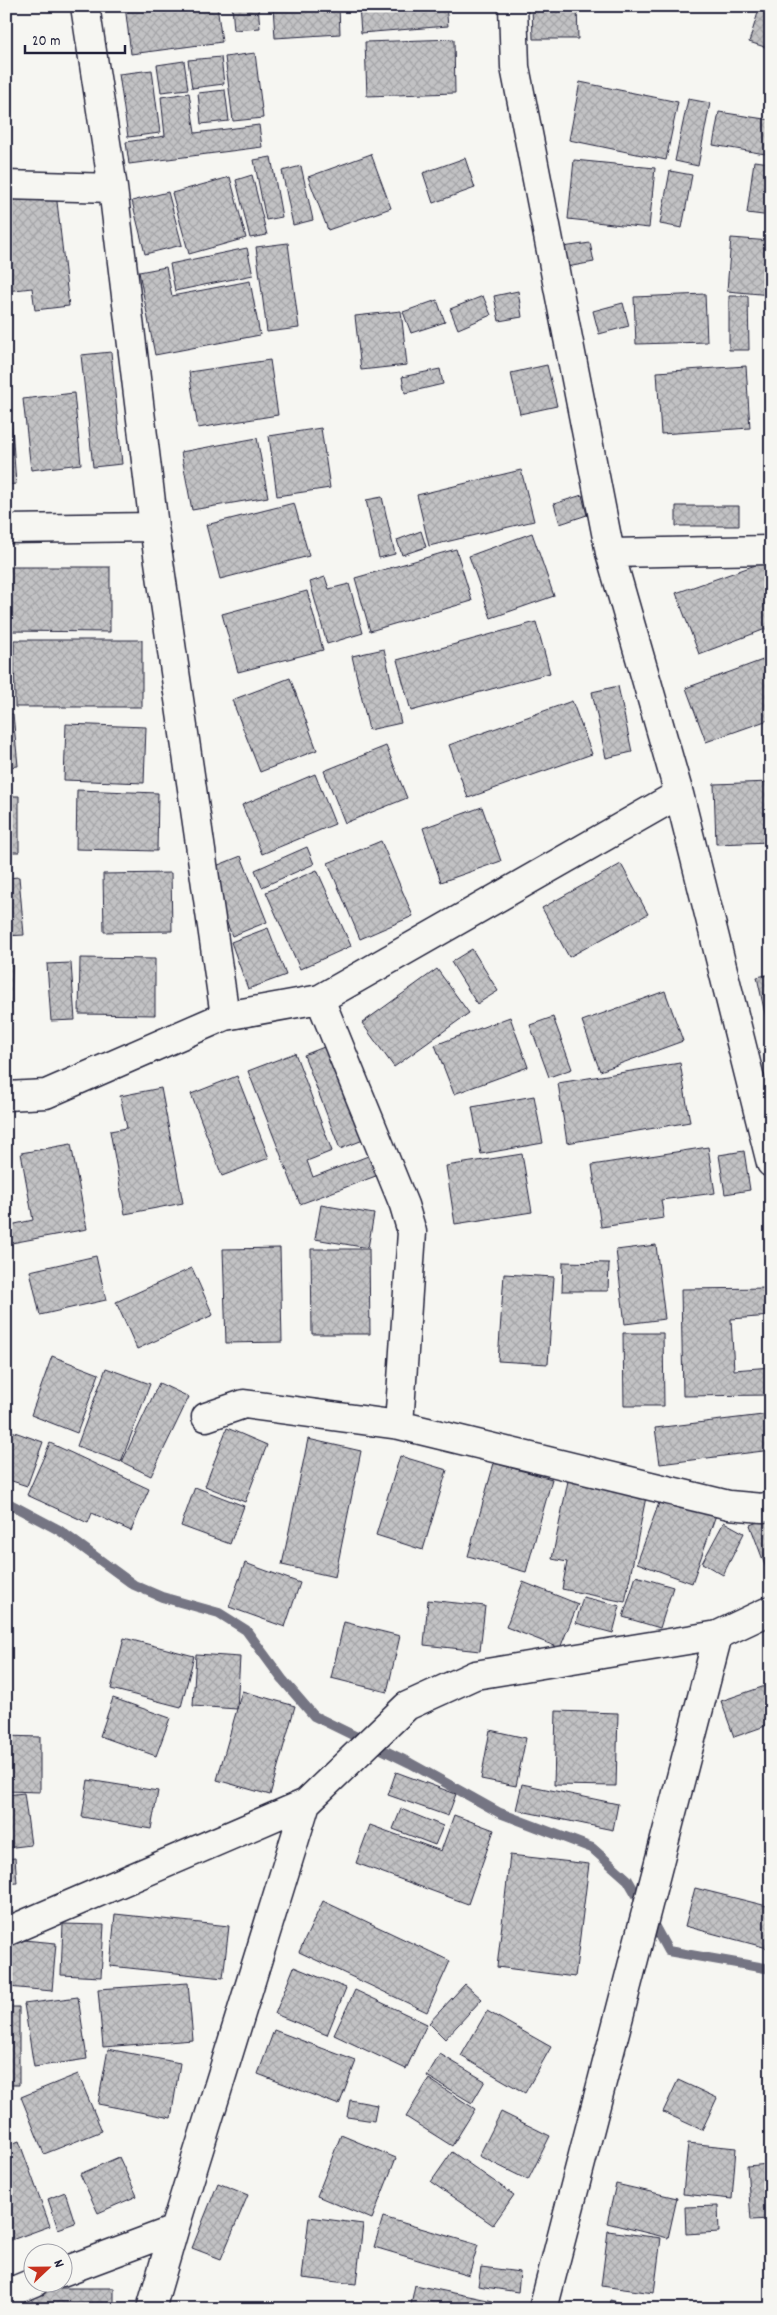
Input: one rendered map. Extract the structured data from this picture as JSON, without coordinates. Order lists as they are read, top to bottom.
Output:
{
  "scale_bar": "20 m",
  "north": "right"
}
